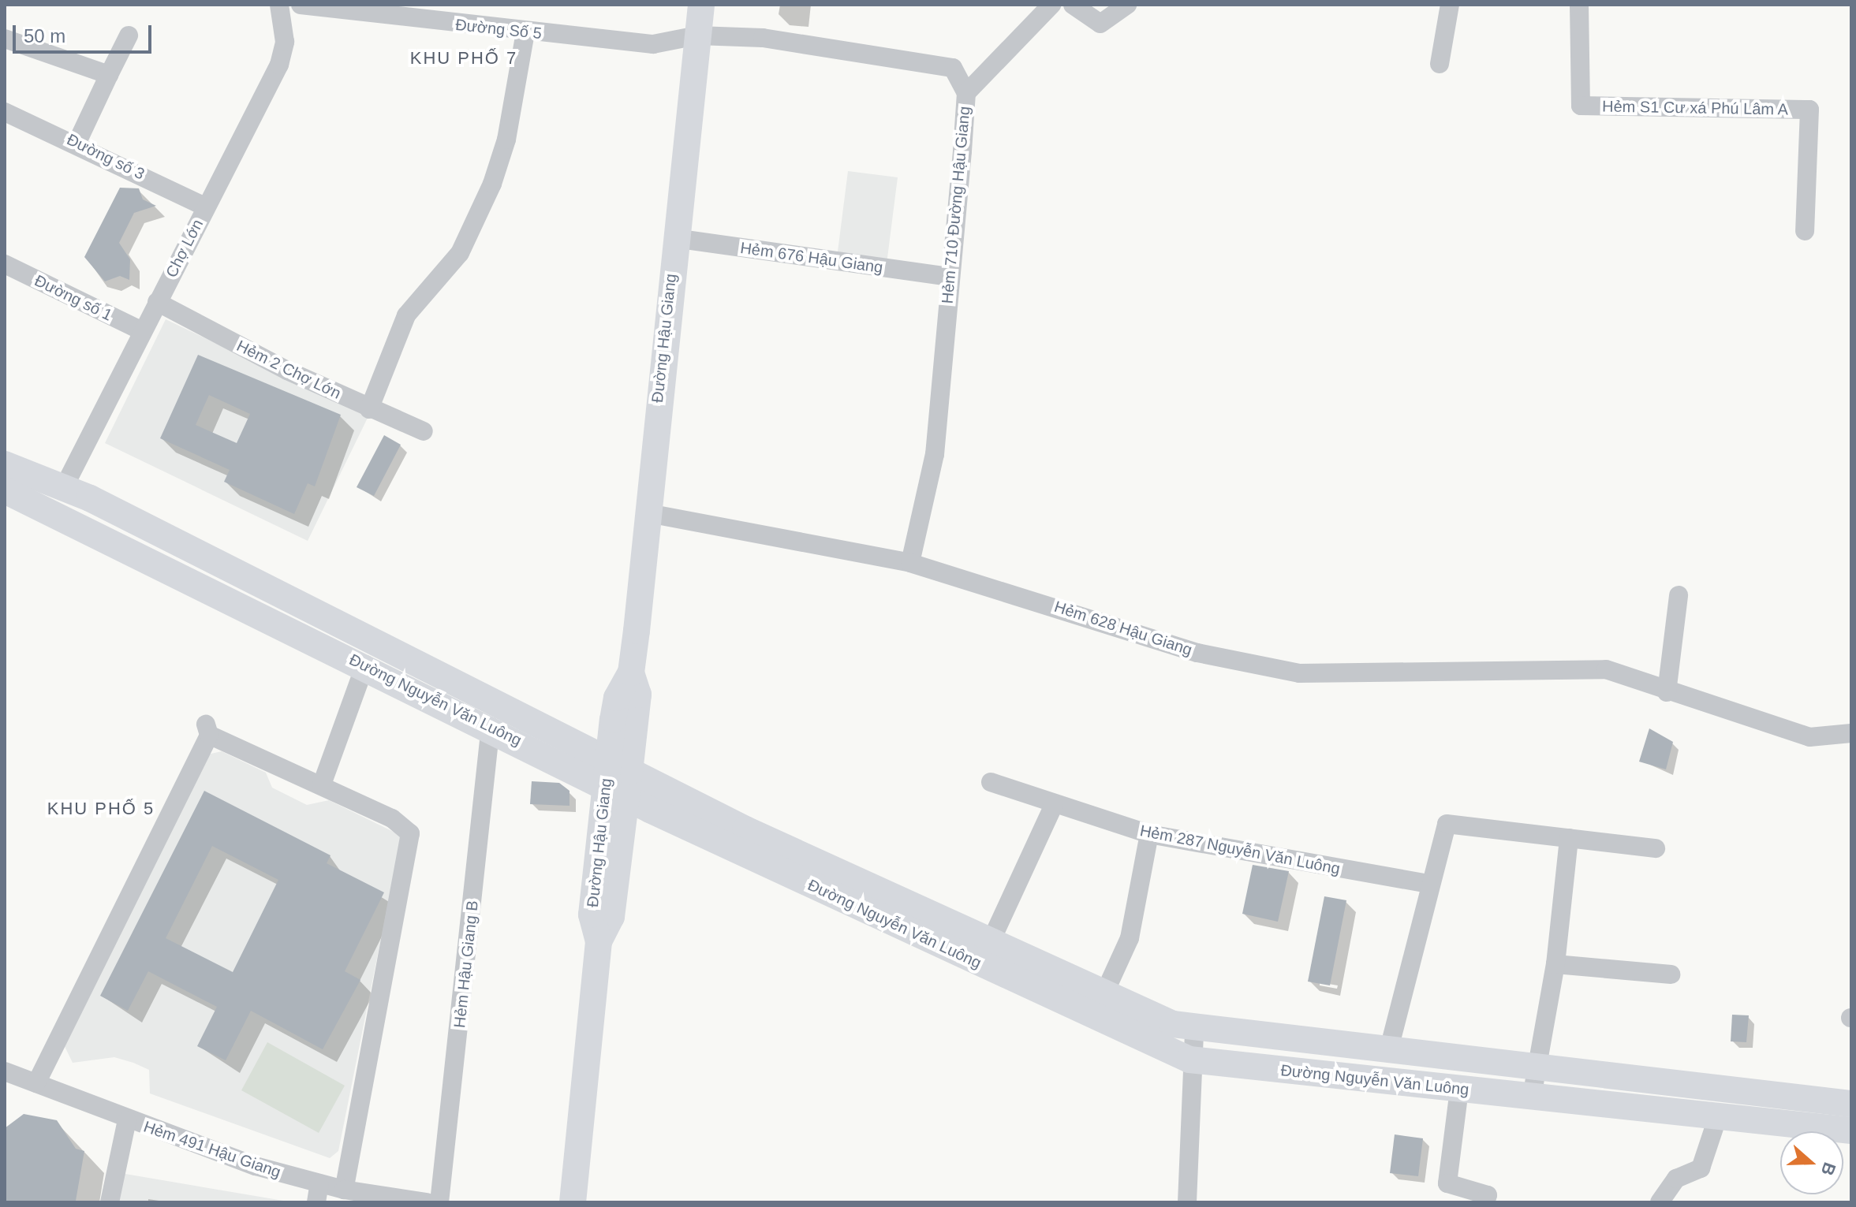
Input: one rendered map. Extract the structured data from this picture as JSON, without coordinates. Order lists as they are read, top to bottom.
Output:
{
  "streets": {
    "main road": ["Đường Hậu Giang", "Đường Nguyễn Văn Luông"],
    "street": [
      "Đường Số 5",
      "Hẻm S1 Cư xá Phú Lâm A",
      "Đường số 3",
      "Hẻm 710 Đường Hậu Giang",
      "Chợ Lớn",
      "Hẻm 676 Hậu Giang",
      "Đường số 1",
      "Hẻm 2 Chợ Lớn",
      "Hẻm 628 Hậu Giang",
      "Hẻm 287 Nguyễn Văn Luông",
      "Hẻm Hậu Giang B",
      "Hẻm 491 Hậu Giang"
    ]
  },
  "crossings": [
    ["Đường Số 5", "Hẻm 710 Đường Hậu Giang"],
    ["Đường Số 5", "Đường Hậu Giang"],
    ["Đường số 3", "Chợ Lớn"],
    ["Hẻm 710 Đường Hậu Giang", "Hẻm 676 Hậu Giang"],
    ["Hẻm 710 Đường Hậu Giang", "Đường Hậu Giang"],
    ["Hẻm 710 Đường Hậu Giang", "Hẻm 628 Hậu Giang"],
    ["Chợ Lớn", "Đường số 1"],
    ["Chợ Lớn", "Hẻm 2 Chợ Lớn"],
    ["Chợ Lớn", "Đường Nguyễn Văn Luông"],
    ["Hẻm 676 Hậu Giang", "Đường Hậu Giang"],
    ["Đường Hậu Giang", "Hẻm 628 Hậu Giang"],
    ["Đường Hậu Giang", "Đường Nguyễn Văn Luông"],
    ["Đường Nguyễn Văn Luông", "Hẻm Hậu Giang B"]
  ],
  "districts": ["KHU PHỐ 7", "KHU PHỐ 5"],
  "scale_bar": "50 m",
  "north": "right"
}
